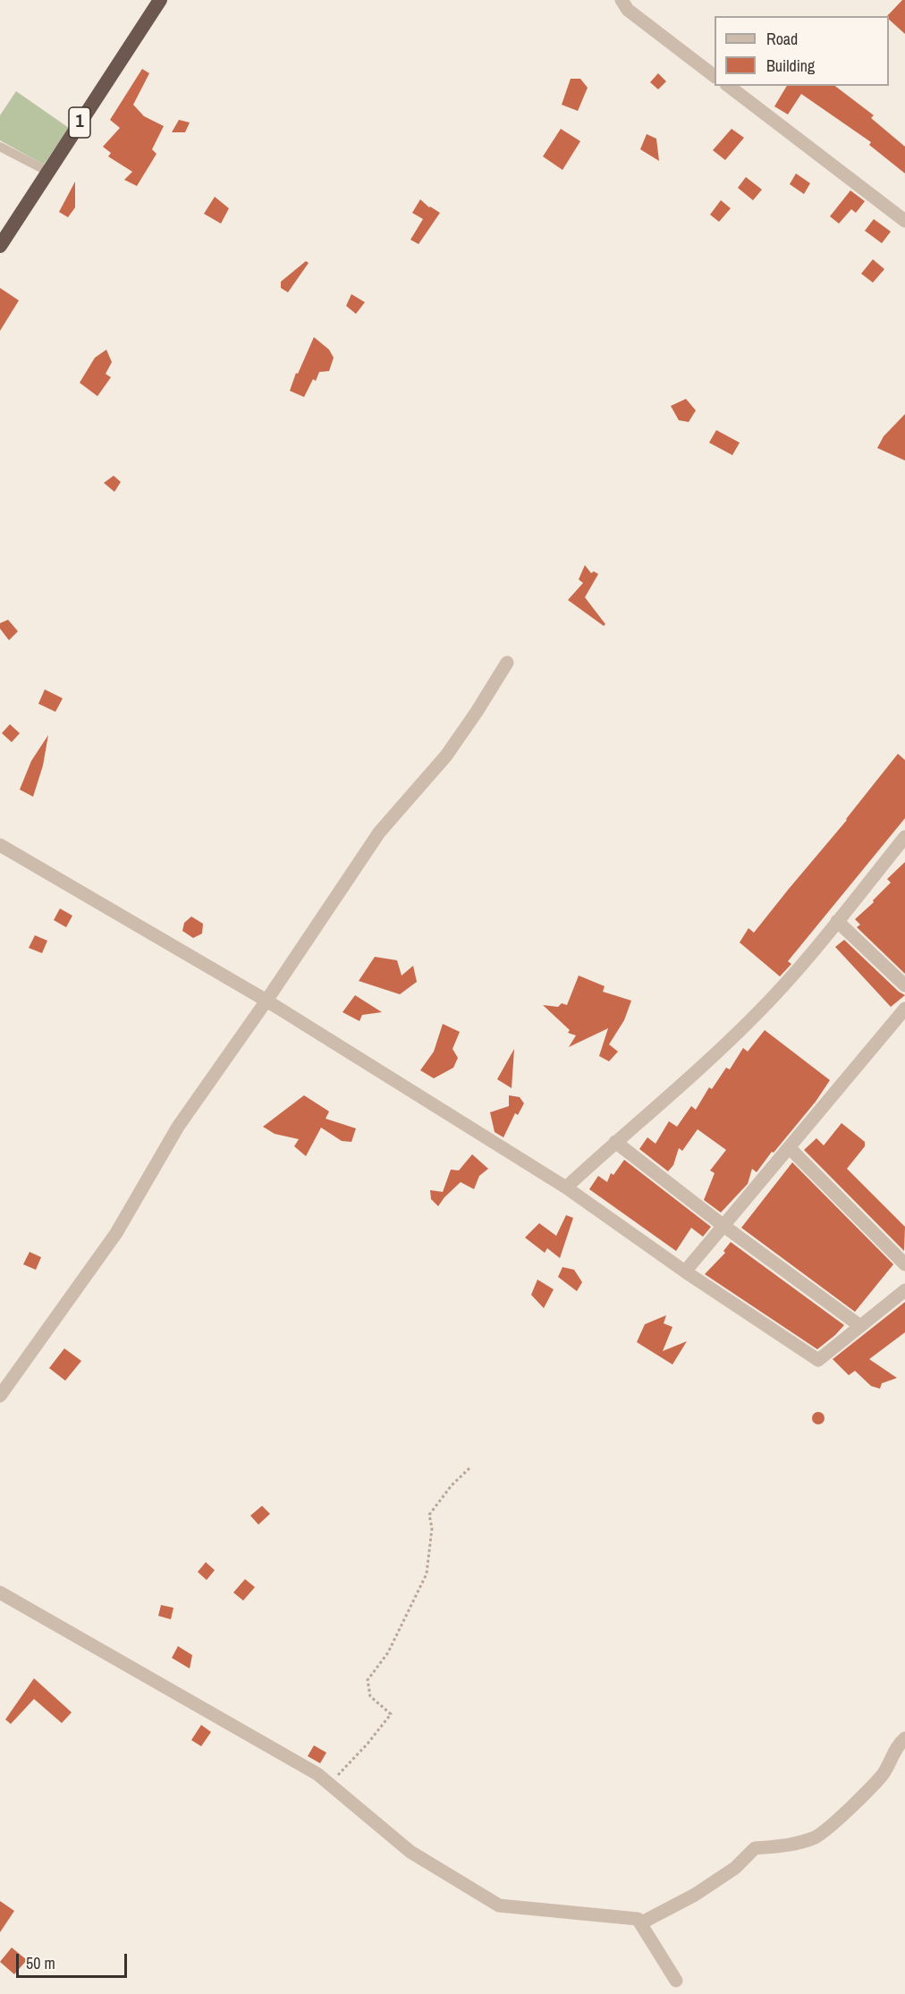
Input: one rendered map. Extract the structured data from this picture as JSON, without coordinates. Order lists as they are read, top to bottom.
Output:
{
  "streets": {
    "highway": ["1"]
  },
  "legend": ["Road", "Building"],
  "scale_bar": "50 m"
}
